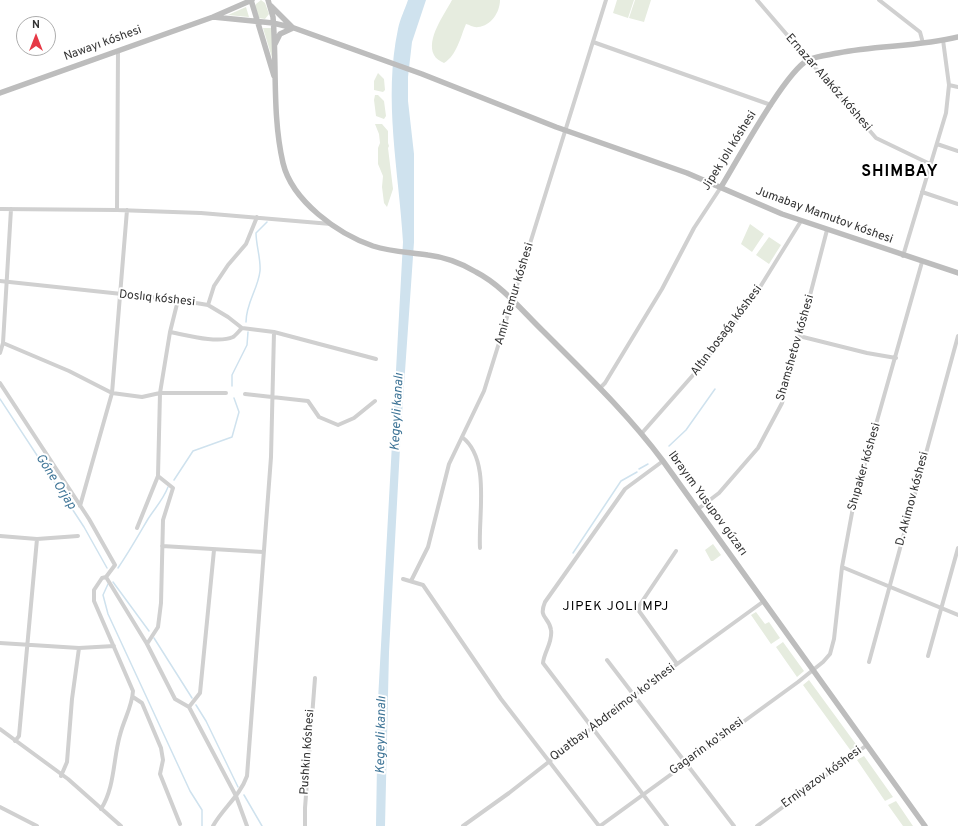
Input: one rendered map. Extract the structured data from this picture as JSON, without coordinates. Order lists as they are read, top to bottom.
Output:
{
  "streets": {
    "main road": [
      "Nawayı kóshesi",
      "Jipek jolı kóshesi",
      "Jumabay Mamutov kóshesi",
      "Ibrayım Yusupov gúzarı"
    ],
    "street": [
      "Ernazar Alakóz kóshesi",
      "Amir Temur kóshesi",
      "Doslıq kóshesi",
      "Altın bosaǵa kóshesi",
      "Shamshetov kóshesi",
      "Shıpaker kóshesi",
      "D. Akimov kóshesi",
      "Quatbay Abdreimov ko'shesi",
      "Gagarin ko'shesi",
      "Pushkin kóshesi",
      "Erniyazov kóshesi"
    ]
  },
  "crossings": [
    ["Nawayı kóshesi", "Jumabay Mamutov kóshesi"],
    ["Ernazar Alakóz kóshesi", "Jipek jolı kóshesi"],
    ["Jipek jolı kóshesi", "Jumabay Mamutov kóshesi"],
    ["Jipek jolı kóshesi", "Ibrayım Yusupov gúzarı"],
    ["Jumabay Mamutov kóshesi", "Amir Temur kóshesi"],
    ["Jumabay Mamutov kóshesi", "Altın bosaǵa kóshesi"],
    ["Jumabay Mamutov kóshesi", "Shamshetov kóshesi"],
    ["Jumabay Mamutov kóshesi", "Shıpaker kóshesi"],
    ["Amir Temur kóshesi", "Ibrayım Yusupov gúzarı"],
    ["Altın bosaǵa kóshesi", "Ibrayım Yusupov gúzarı"],
    ["Shamshetov kóshesi", "Ibrayım Yusupov gúzarı"],
    ["Shıpaker kóshesi", "Ibrayım Yusupov gúzarı"],
    ["Shıpaker kóshesi", "Gagarin ko'shesi"],
    ["Ibrayım Yusupov gúzarı", "Quatbay Abdreimov ko'shesi"],
    ["Ibrayım Yusupov gúzarı", "Gagarin ko'shesi"],
    ["Ibrayım Yusupov gúzarı", "Erniyazov kóshesi"]
  ],
  "districts": ["SHIMBAY", "JIPEK JOLI MPJ"],
  "water": ["Kegeyli kanalı", "Góne Orjap"],
  "north": "top"
}
